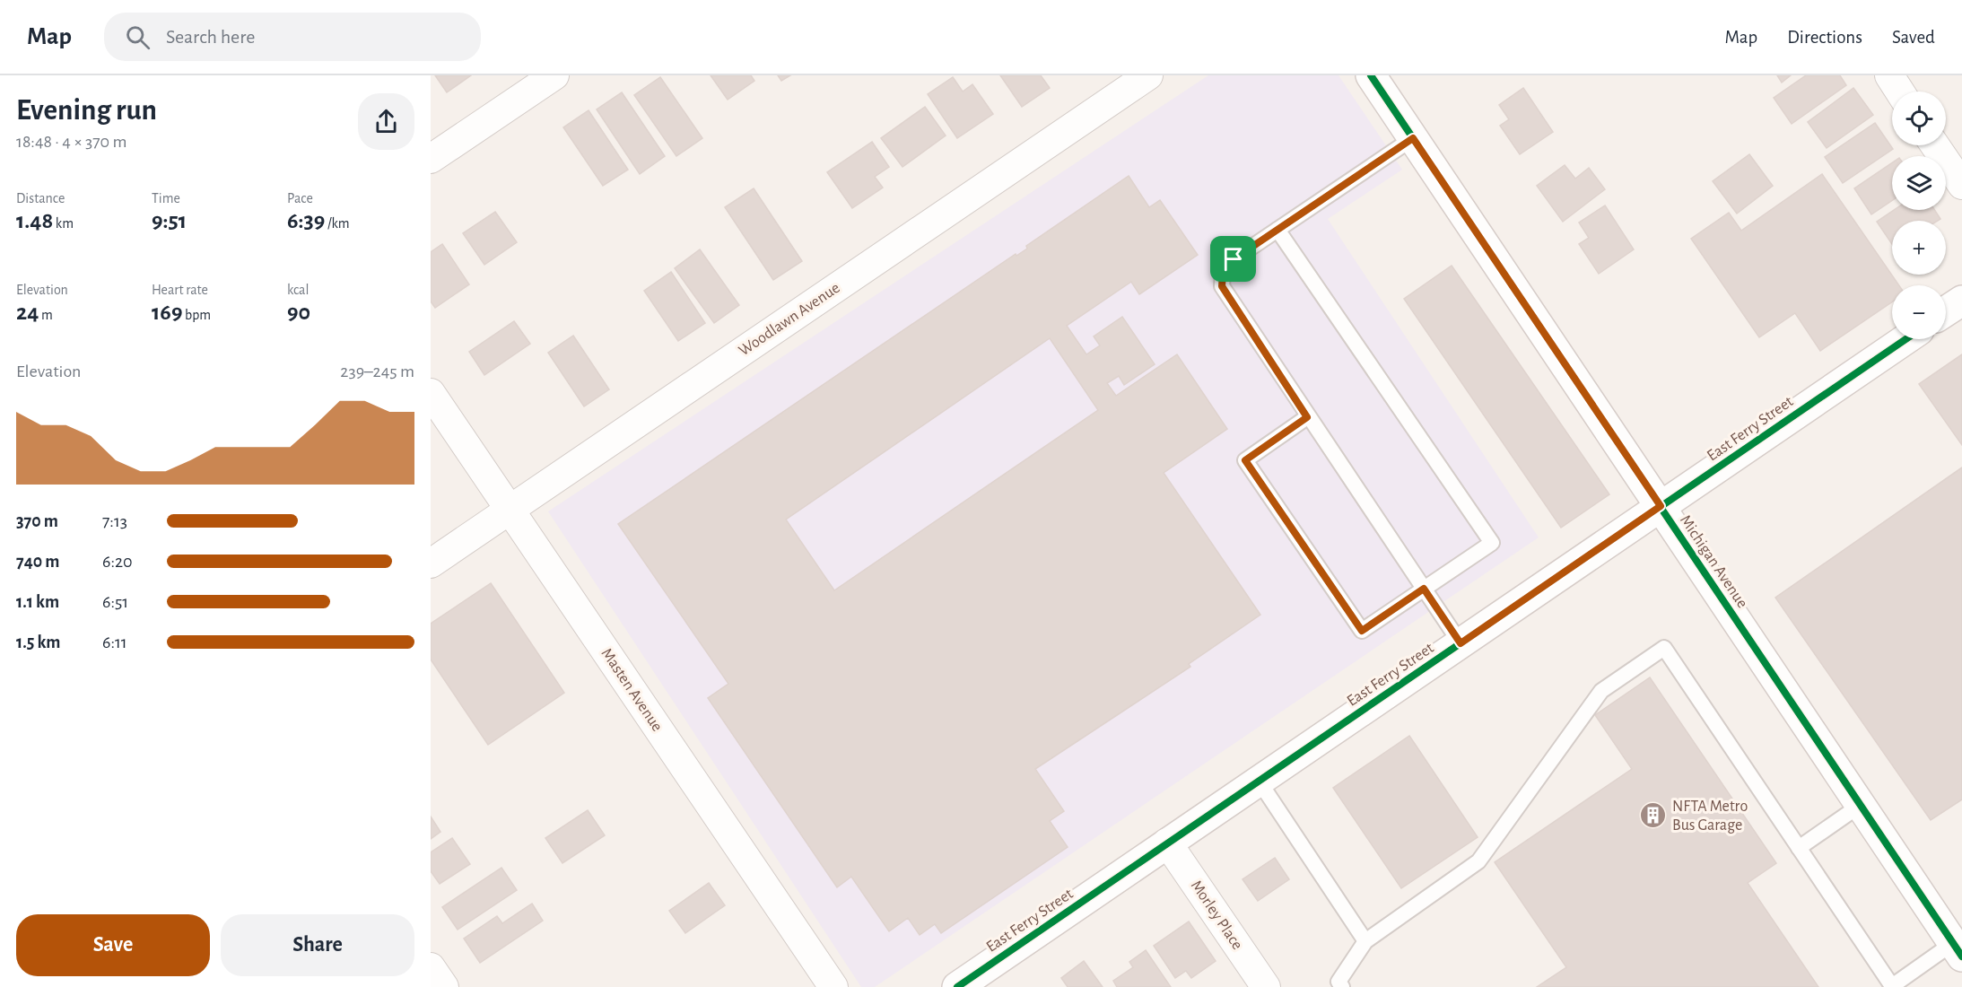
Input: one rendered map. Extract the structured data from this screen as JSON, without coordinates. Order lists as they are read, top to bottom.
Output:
{
  "streets": {
    "street": [
      "Woodlawn Avenue",
      "East Ferry Street",
      "Michigan Avenue",
      "Masten Avenue",
      "Morley Place"
    ]
  },
  "crossings": [
    ["Woodlawn Avenue", "Masten Avenue"],
    ["East Ferry Street", "Michigan Avenue"],
    ["East Ferry Street", "Morley Place"]
  ],
  "places": {
    "building": ["NFTA Metro Bus Garage"]
  },
  "page": {
    "header": "Map",
    "search": "Search here",
    "nav": ["Map", "Directions", "Saved"],
    "heading": ["Evening run", "18:48 · 4 × 370 m"],
    "map_buttons": ["+", "−"],
    "stats": [
      ["Distance", "1.48 km"],
      ["Time", "9:51"],
      ["Pace", "6:39 /km"],
      ["Elevation", "24 m"],
      ["Heart rate", "169 bpm"],
      ["kcal", "90"]
    ],
    "chart": ["Elevation", "239–245 m"],
    "list": [
      {
        "name": "370 m",
        "note": "7:13"
      },
      {
        "name": "740 m",
        "note": "6:20"
      },
      {
        "name": "1.1 km",
        "note": "6:51"
      },
      {
        "name": "1.5 km",
        "note": "6:11"
      }
    ],
    "buttons": ["Save", "Share"]
  }
}
